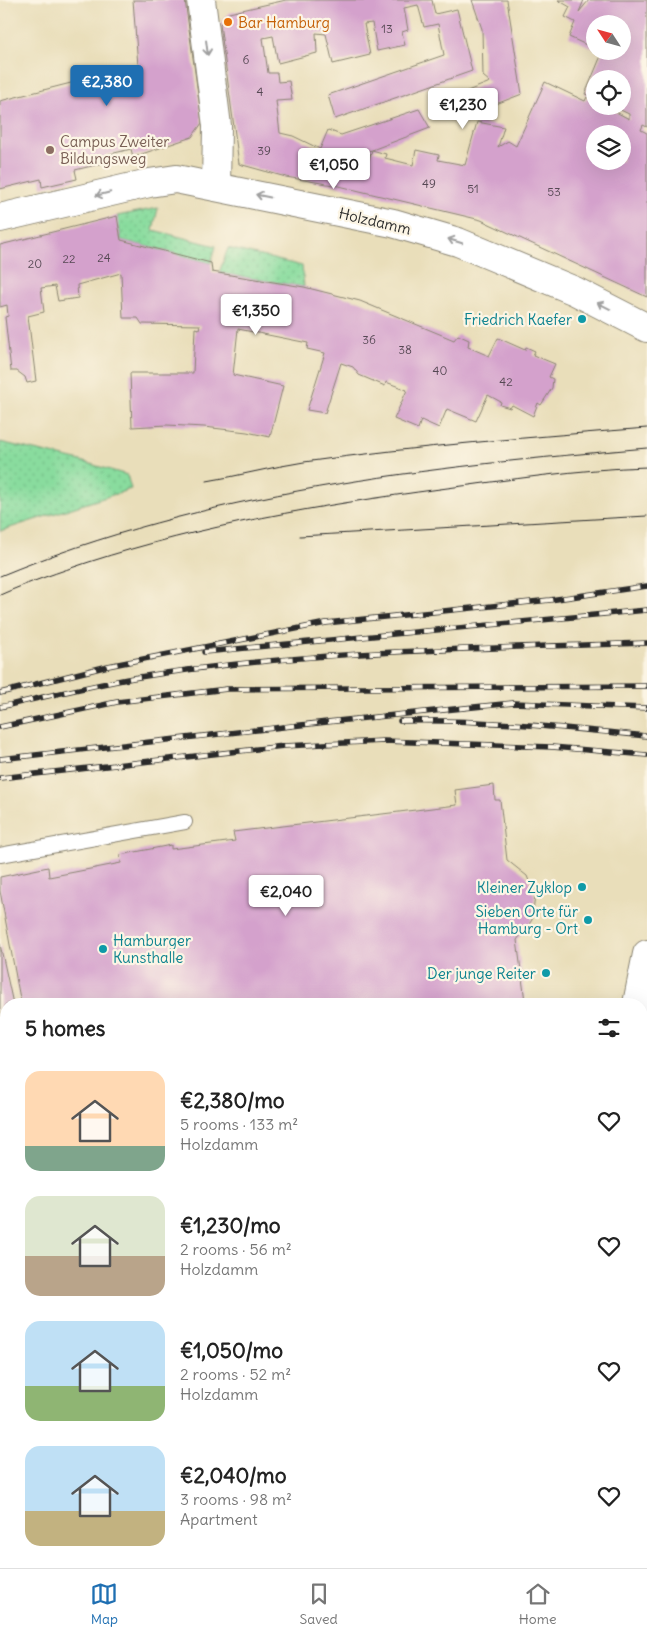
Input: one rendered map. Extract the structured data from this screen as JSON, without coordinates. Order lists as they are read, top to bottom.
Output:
{
  "streets": {
    "street": ["Holzdamm"]
  },
  "one_way": ["Holzdamm"],
  "places": [
    "Bar Hamburg",
    "Campus Zweiter Bildungsweg",
    "Friedrich Kaefer",
    "Kleiner Zyklop",
    "Sieben Orte für Hamburg - Ort",
    "Hamburger Kunsthalle",
    "Der junge Reiter"
  ],
  "house_numbers": [
    "13",
    "6",
    "4",
    "39",
    "49",
    "51",
    "53",
    "24",
    "22",
    "20",
    "36",
    "38",
    "40",
    "42"
  ],
  "north": "top left",
  "page": {
    "price": [
      "€2,380",
      "€1,230",
      "€1,050",
      "€1,350",
      "€2,040"
    ],
    "heading": "5 homes",
    "list": [
      {
        "name": "€2,380/mo",
        "note": "5 rooms · 133 m² · Holzdamm"
      },
      {
        "name": "€1,230/mo",
        "note": "2 rooms · 56 m² · Holzdamm"
      },
      {
        "name": "€1,050/mo",
        "note": "2 rooms · 52 m² · Holzdamm"
      },
      {
        "name": "€2,040/mo",
        "note": "3 rooms · 98 m² · Apartment"
      }
    ],
    "tabs": ["Map", "Saved", "Home"]
  }
}
